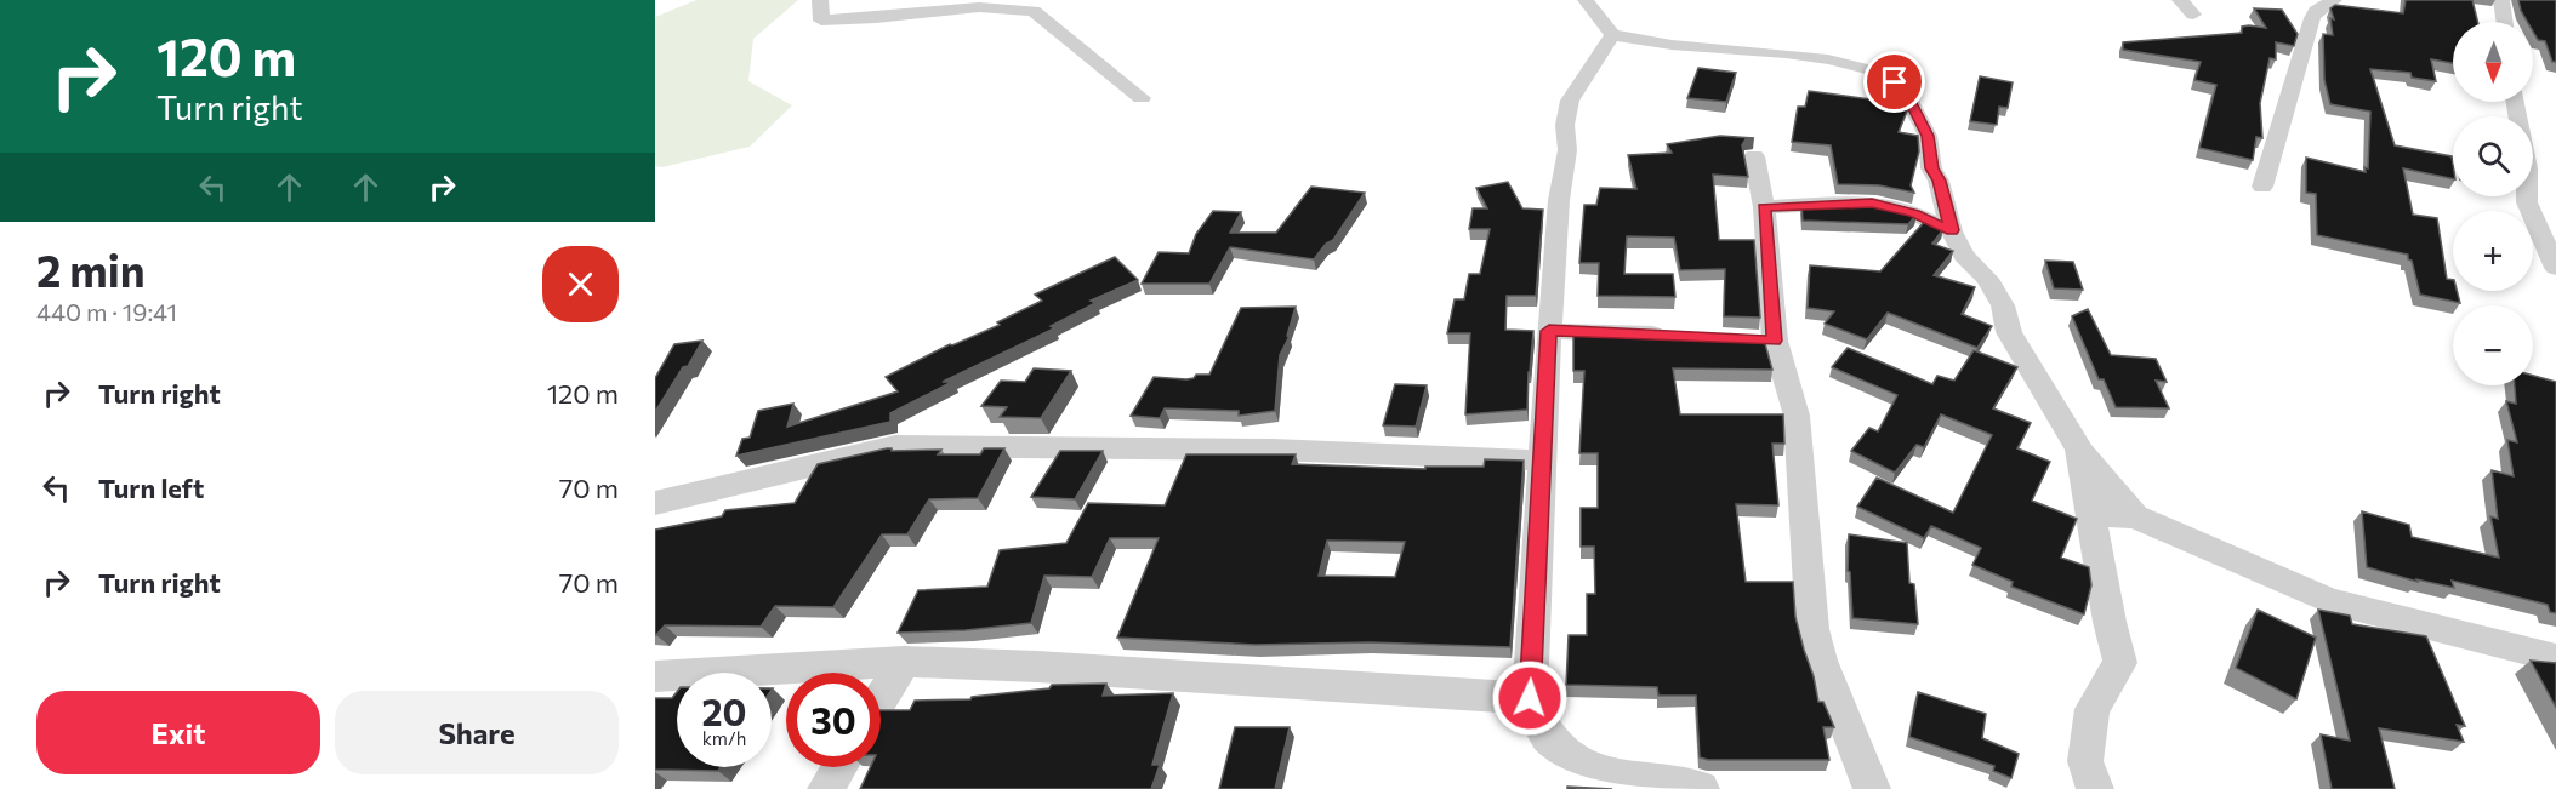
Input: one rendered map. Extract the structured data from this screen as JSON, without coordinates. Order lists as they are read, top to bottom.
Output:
{
  "north": "bottom",
  "page": {
    "turn": ["120 m", "Turn right"],
    "map_buttons": ["+", "−"],
    "heading": ["2 min", "440 m · 19:41"],
    "list": [
      {
        "name": "Turn right",
        "value": "120 m"
      },
      {
        "name": "Turn left",
        "value": "70 m"
      },
      {
        "name": "Turn right",
        "value": "70 m"
      }
    ],
    "speed": "20 km/h",
    "limit": "30",
    "buttons": ["Exit", "Share"]
  }
}
